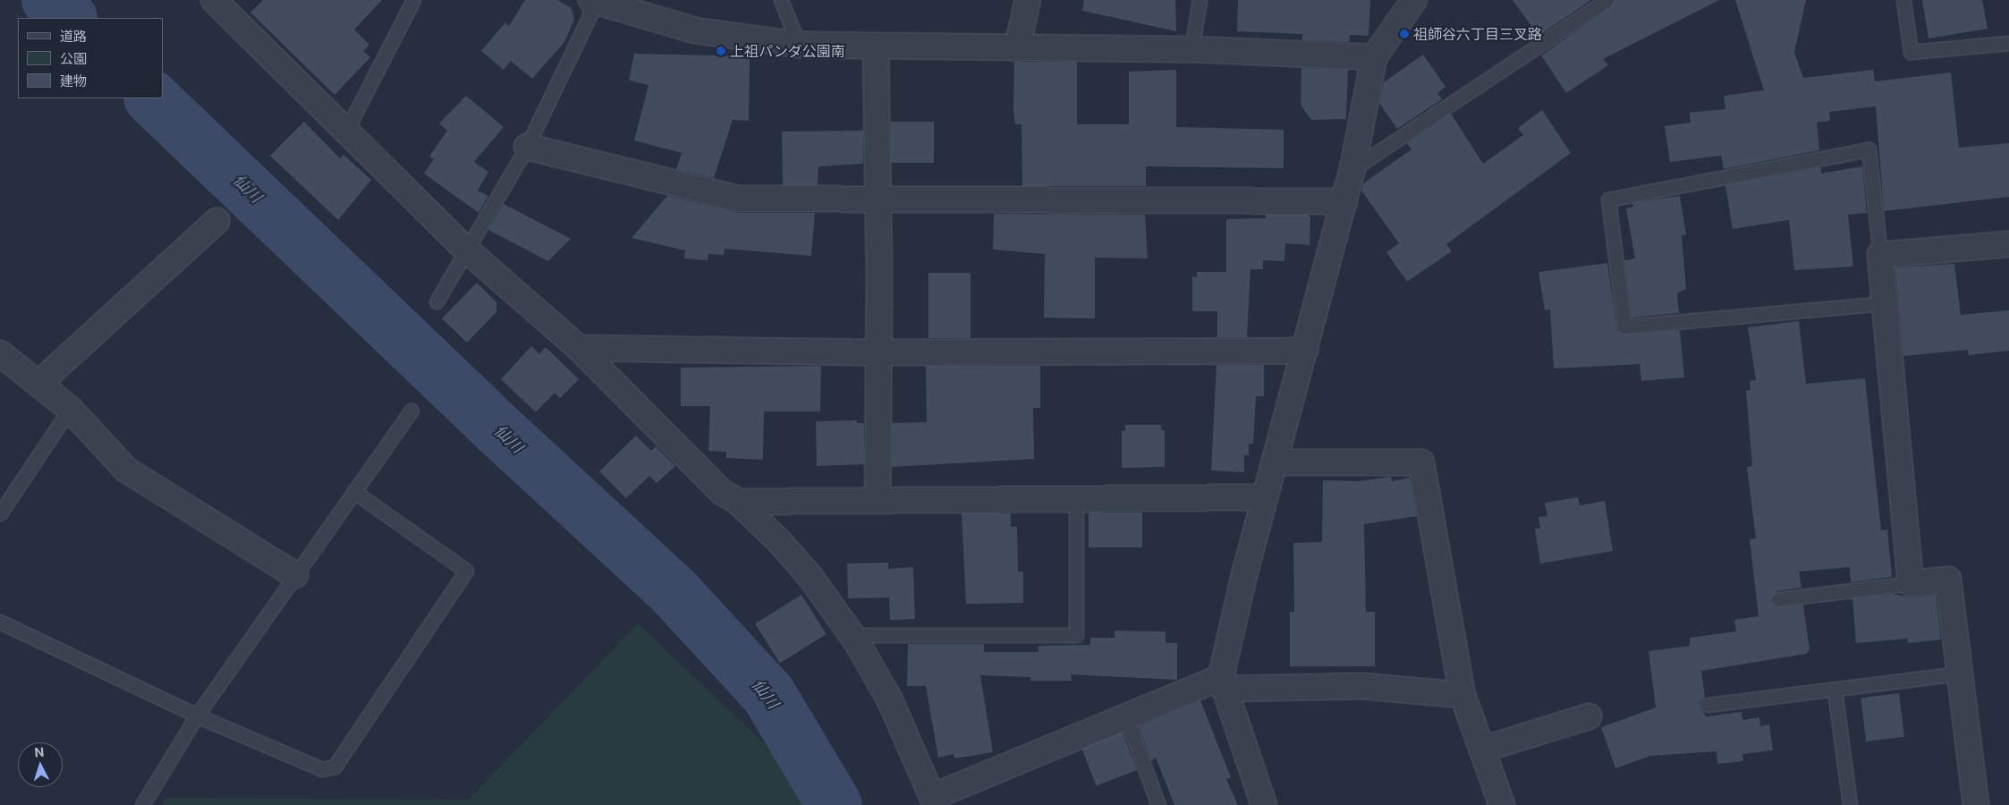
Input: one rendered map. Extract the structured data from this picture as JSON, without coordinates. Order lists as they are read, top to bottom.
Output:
{
  "water": ["仙川"],
  "places": ["祖師谷六丁目三叉路", "上祖パンダ公園南"],
  "legend": ["道路", "公園", "建物"],
  "north": "top"
}
